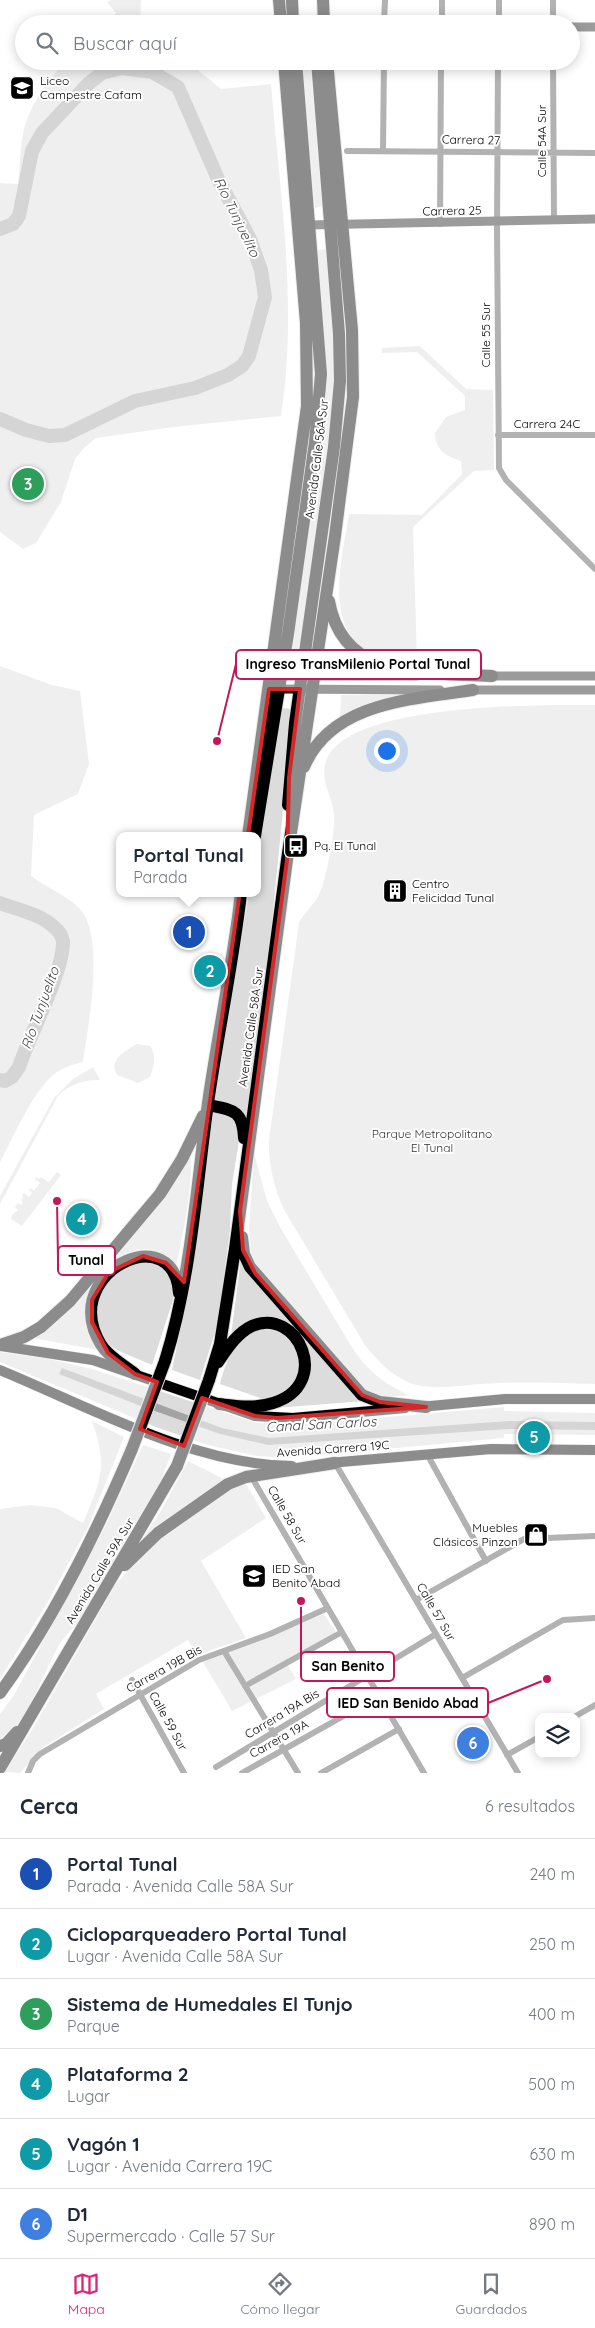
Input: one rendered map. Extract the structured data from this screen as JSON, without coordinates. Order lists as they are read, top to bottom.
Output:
{
  "streets": {
    "highway": ["Avenida Calle 56A Sur", "Avenida Calle 58A Sur", "Avenida Calle 59A Sur"],
    "main road": ["Carrera 25", "Avenida Carrera 19C"],
    "street": [
      "Carrera 27",
      "Calle 54A Sur",
      "Calle 55 Sur",
      "Carrera 24C",
      "Calle 58 Sur",
      "Calle 57 Sur",
      "Carrera 19B Bis",
      "Carrera 19A Bis",
      "Calle 59 Sur",
      "Carrera 19A"
    ]
  },
  "crossings": [
    ["Carrera 27", "Calle 54A Sur"],
    ["Carrera 27", "Calle 55 Sur"],
    ["Calle 54A Sur", "Carrera 25"],
    ["Carrera 25", "Calle 55 Sur"],
    ["Carrera 25", "Avenida Calle 56A Sur"],
    ["Calle 55 Sur", "Carrera 24C"],
    ["Avenida Calle 56A Sur", "Avenida Calle 58A Sur"],
    ["Avenida Calle 58A Sur", "Avenida Calle 59A Sur"],
    ["Avenida Carrera 19C", "Calle 57 Sur"],
    ["Calle 58 Sur", "Carrera 19B Bis"],
    ["Calle 58 Sur", "Carrera 19A Bis"],
    ["Calle 58 Sur", "Carrera 19A"],
    ["Calle 57 Sur", "Carrera 19A Bis"],
    ["Carrera 19B Bis", "Calle 59 Sur"]
  ],
  "water": ["Río Tunjuelito", "Canal San Carlos"],
  "parks": ["Parque Metropolitano El Tunal"],
  "places": {
    "school or university": ["Liceo Campestre Cafam", "IED San Benito Abad"],
    "other": [
      "Ingreso TransMilenio Portal Tunal",
      "Tunal",
      "San Benito",
      "IED San Benido Abad"
    ],
    "bus stop": ["Pq. El Tunal"],
    "building": ["Centro Felicidad Tunal"],
    "shop": ["Muebles Clásicos Pinzon"]
  },
  "page": {
    "search": "Buscar aquí",
    "pins": [
      "3",
      "1",
      "2",
      "4",
      "5",
      "6"
    ],
    "popup": ["Portal Tunal", "Parada"],
    "heading": ["Cerca", "6 resultados"],
    "list": [
      {
        "mark": "1",
        "name": "Portal Tunal",
        "note": "Parada · Avenida Calle 58A Sur",
        "value": "240 m"
      },
      {
        "mark": "2",
        "name": "Cicloparqueadero Portal Tunal",
        "note": "Lugar · Avenida Calle 58A Sur",
        "value": "250 m"
      },
      {
        "mark": "3",
        "name": "Sistema de Humedales El Tunjo",
        "note": "Parque",
        "value": "400 m"
      },
      {
        "mark": "4",
        "name": "Plataforma 2",
        "note": "Lugar",
        "value": "500 m"
      },
      {
        "mark": "5",
        "name": "Vagón 1",
        "note": "Lugar · Avenida Carrera 19C",
        "value": "630 m"
      },
      {
        "mark": "6",
        "name": "D1",
        "note": "Supermercado · Calle 57 Sur",
        "value": "890 m"
      }
    ],
    "nav": ["Mapa", "Cómo llegar", "Guardados"]
  }
}
